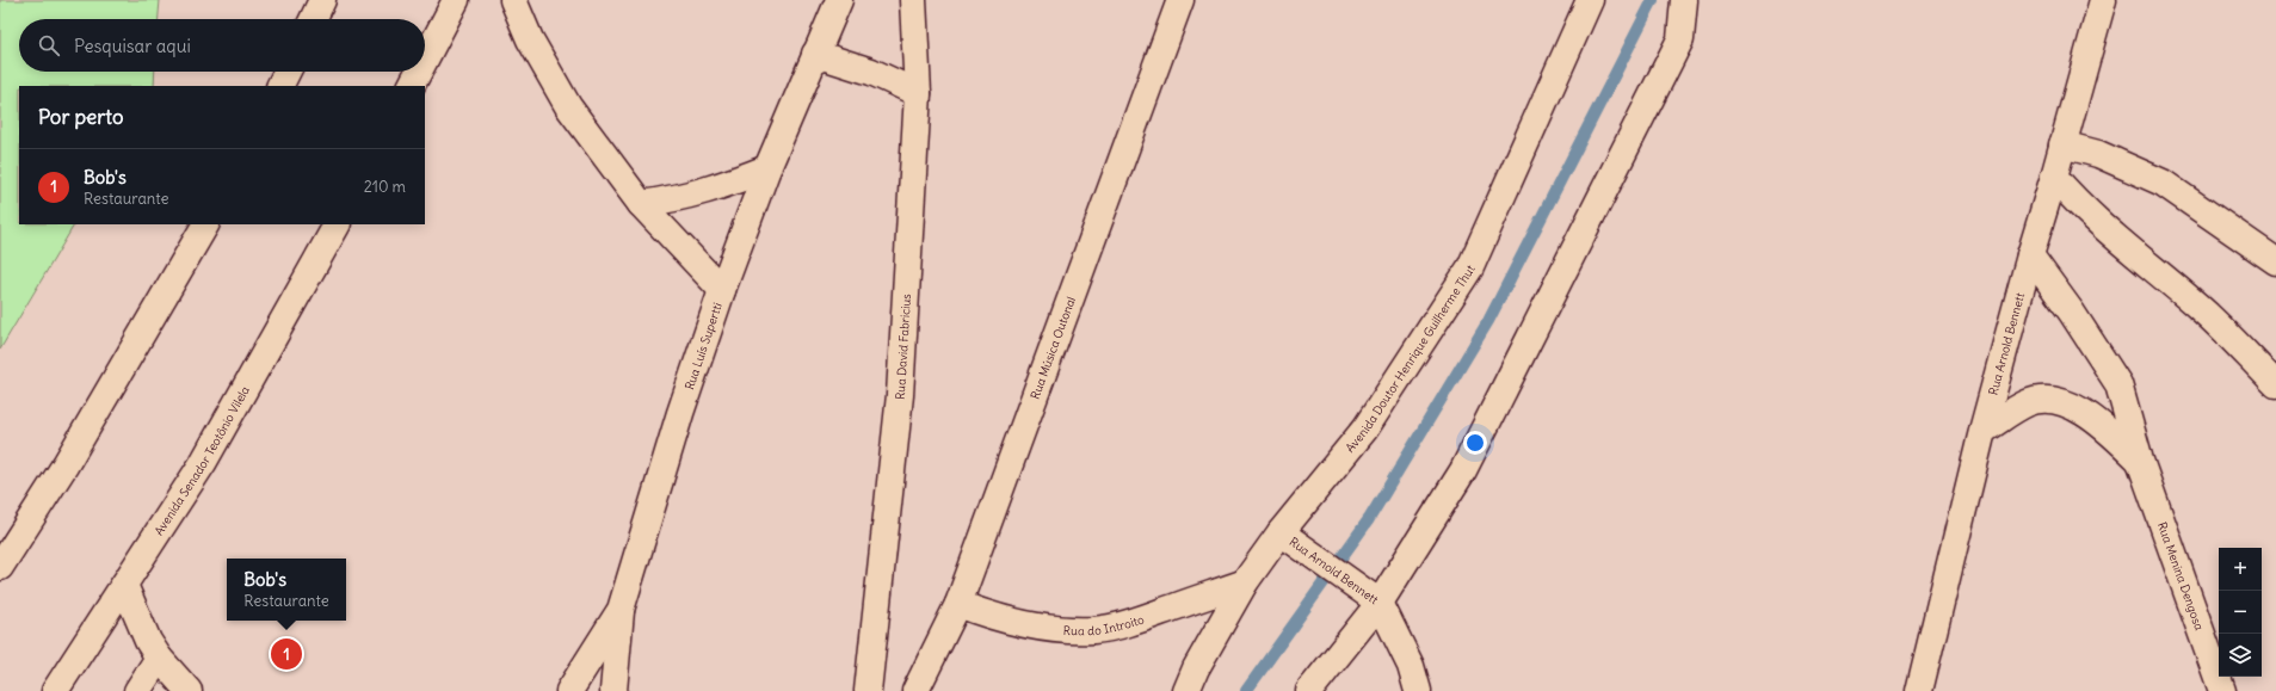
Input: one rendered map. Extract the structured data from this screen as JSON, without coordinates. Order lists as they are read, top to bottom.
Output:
{
  "streets": {
    "street": [
      "Rua Arnold Bennett",
      "Rua Luís Supertti",
      "Rua David Fabricius",
      "Rua Música Outonal",
      "Avenida Doutor Henrique Guilherme Thut",
      "Avenida Senador Teotônio Vilela",
      "Rua Menina Dengosa",
      "Rua do Introito"
    ]
  },
  "crossings": [
    ["Rua Arnold Bennett", "Avenida Doutor Henrique Guilherme Thut"],
    ["Rua Arnold Bennett", "Rua Menina Dengosa"],
    ["Rua Música Outonal", "Rua do Introito"],
    ["Avenida Doutor Henrique Guilherme Thut", "Rua do Introito"]
  ],
  "page": {
    "search": "Pesquisar aqui",
    "heading": "Por perto",
    "list": [
      {
        "mark": "1",
        "name": "Bob's",
        "note": "Restaurante",
        "value": "210 m"
      }
    ],
    "map_buttons": ["+", "−"],
    "popup": ["Bob's", "Restaurante"],
    "pins": "1"
  }
}
